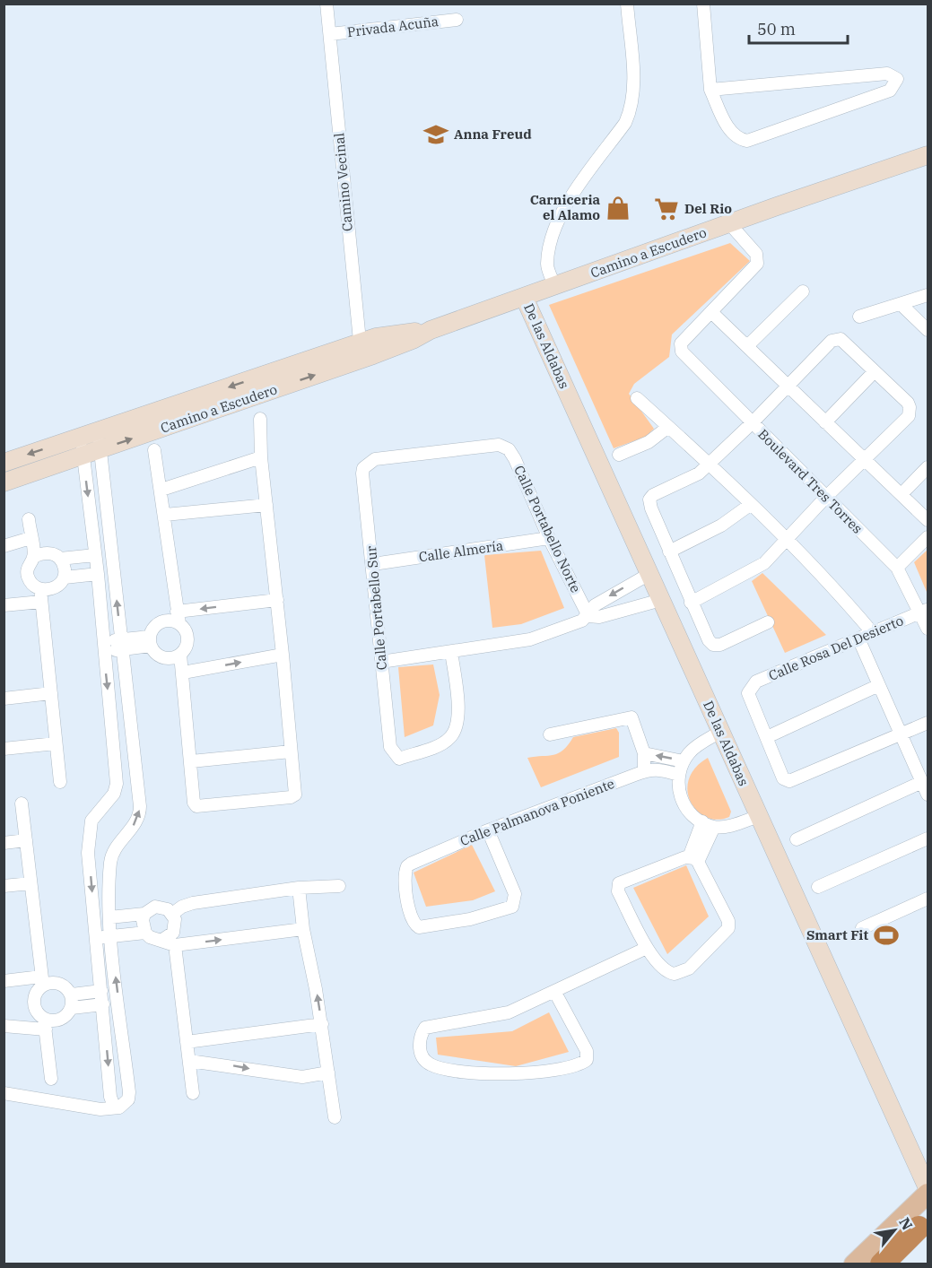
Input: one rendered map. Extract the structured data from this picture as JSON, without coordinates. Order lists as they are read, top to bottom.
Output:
{
  "streets": {
    "street": [
      "Privada Acuña",
      "Camino Vecinal",
      "Camino a Escudero",
      "De las Aldabas",
      "Boulevard Tres Torres",
      "Calle Portabello Norte",
      "Calle Almería",
      "Calle Portabello Sur",
      "Calle Rosa Del Desierto",
      "Calle Palmanova Poniente"
    ]
  },
  "crossings": [
    ["Privada Acuña", "Camino Vecinal"],
    ["Camino Vecinal", "Camino a Escudero"],
    ["Camino a Escudero", "De las Aldabas"],
    ["Boulevard Tres Torres", "Calle Rosa Del Desierto"],
    ["Calle Portabello Norte", "Calle Almería"],
    ["Calle Portabello Norte", "Calle Portabello Sur"],
    ["Calle Almería", "Calle Portabello Sur"]
  ],
  "places": {
    "school or university": ["Anna Freud"],
    "shop": ["Carniceria el Alamo"],
    "supermarket": ["Del Rio"],
    "sports": ["Smart Fit"]
  },
  "scale_bar": "50 m",
  "north": "top right"
}
